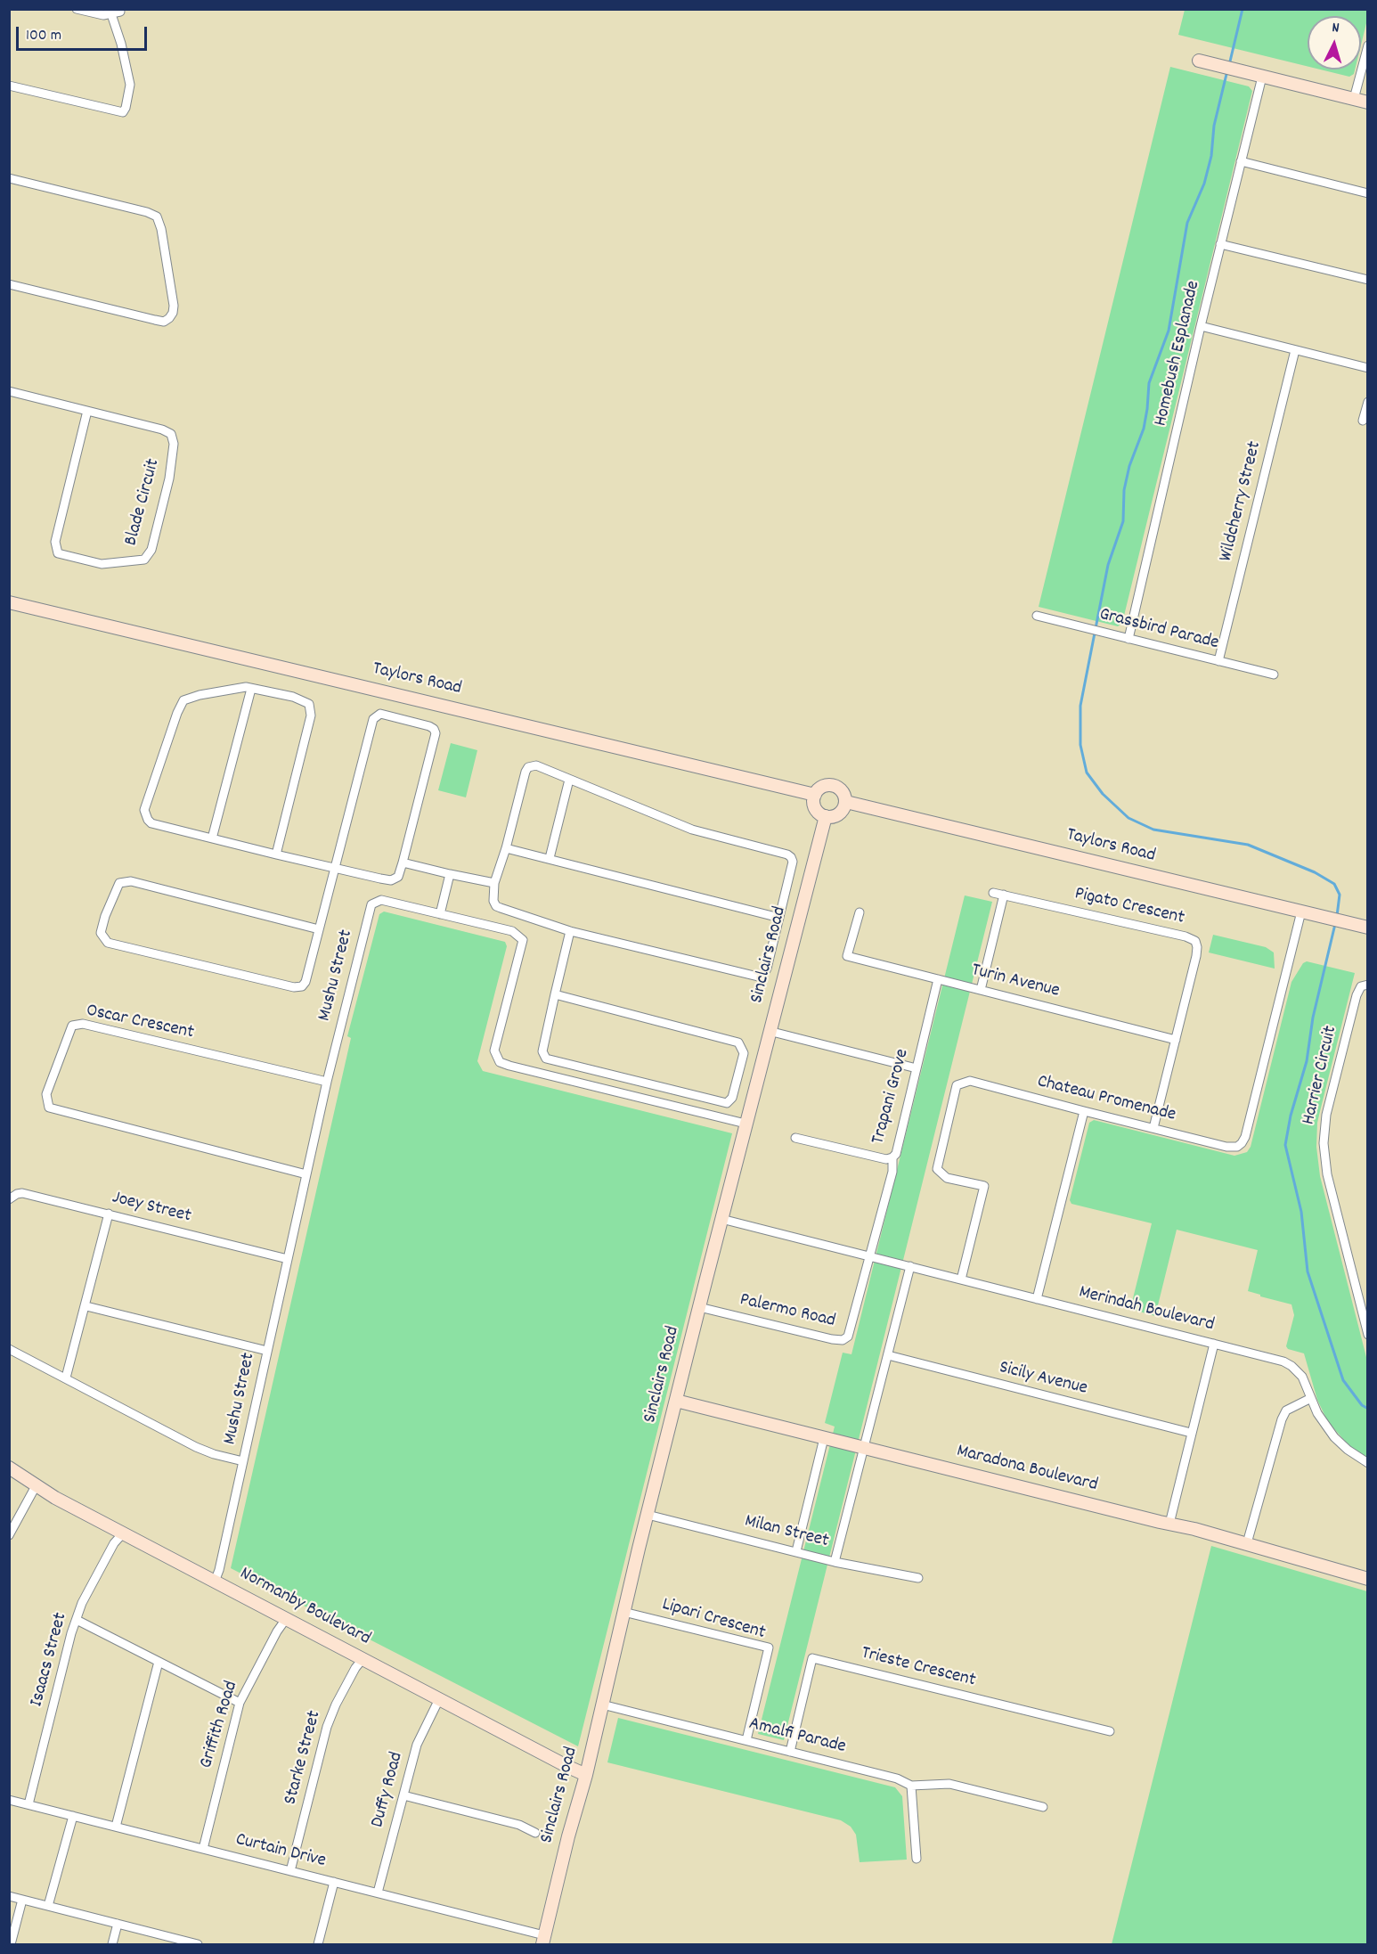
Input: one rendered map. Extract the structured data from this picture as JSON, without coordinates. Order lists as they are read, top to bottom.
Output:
{
  "streets": {
    "street": [
      "Homebush Esplanade",
      "Wildcherry Street",
      "Blade Circuit",
      "Grassbird Parade",
      "Taylors Road",
      "Pigato Crescent",
      "Sinclairs Road",
      "Mushu Street",
      "Turin Avenue",
      "Oscar Crescent",
      "Harrier Circuit",
      "Trapani Grove",
      "Chateau Promenade",
      "Joey Street",
      "Merindah Boulevard",
      "Palermo Road",
      "Sicily Avenue",
      "Maradona Boulevard",
      "Milan Street",
      "Normanby Boulevard",
      "Lipari Crescent",
      "Isaacs Street",
      "Trieste Crescent",
      "Griffith Road",
      "Amalfi Parade",
      "Starke Street",
      "Duffy Road",
      "Curtain Drive"
    ]
  },
  "crossings": [
    ["Homebush Esplanade", "Grassbird Parade"],
    ["Wildcherry Street", "Grassbird Parade"],
    ["Taylors Road", "Sinclairs Road"],
    ["Taylors Road", "Chateau Promenade"],
    ["Pigato Crescent", "Turin Avenue"],
    ["Pigato Crescent", "Chateau Promenade"],
    ["Sinclairs Road", "Mushu Street"],
    ["Sinclairs Road", "Merindah Boulevard"],
    ["Sinclairs Road", "Palermo Road"],
    ["Sinclairs Road", "Maradona Boulevard"],
    ["Sinclairs Road", "Milan Street"],
    ["Sinclairs Road", "Normanby Boulevard"],
    ["Sinclairs Road", "Lipari Crescent"],
    ["Sinclairs Road", "Amalfi Parade"],
    ["Sinclairs Road", "Curtain Drive"],
    ["Mushu Street", "Oscar Crescent"],
    ["Mushu Street", "Joey Street"],
    ["Mushu Street", "Normanby Boulevard"],
    ["Turin Avenue", "Trapani Grove"],
    ["Chateau Promenade", "Merindah Boulevard"],
    ["Merindah Boulevard", "Palermo Road"],
    ["Normanby Boulevard", "Isaacs Street"],
    ["Normanby Boulevard", "Griffith Road"],
    ["Normanby Boulevard", "Starke Street"],
    ["Normanby Boulevard", "Duffy Road"],
    ["Lipari Crescent", "Amalfi Parade"],
    ["Isaacs Street", "Curtain Drive"],
    ["Trieste Crescent", "Amalfi Parade"],
    ["Griffith Road", "Curtain Drive"],
    ["Starke Street", "Curtain Drive"],
    ["Duffy Road", "Curtain Drive"]
  ],
  "scale_bar": "100 m",
  "north": "top"
}
